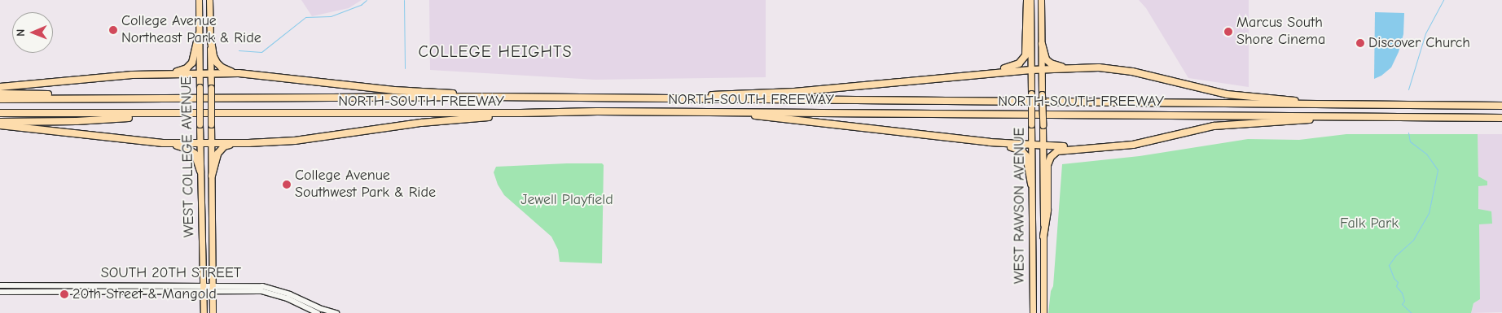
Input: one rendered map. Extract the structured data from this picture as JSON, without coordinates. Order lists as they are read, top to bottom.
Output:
{
  "streets": {
    "highway": ["NORTH-SOUTH FREEWAY"],
    "main road": ["WEST COLLEGE AVENUE", "WEST RAWSON AVENUE"],
    "street": ["SOUTH 20TH STREET"]
  },
  "crossings": [
    ["WEST COLLEGE AVENUE", "SOUTH 20TH STREET"]
  ],
  "districts": ["COLLEGE HEIGHTS"],
  "parks": ["Jewell Playfield", "Falk Park"],
  "places": [
    "College Avenue Northeast Park & Ride",
    "Marcus South Shore Cinema",
    "Discover Church",
    "College Avenue Southwest Park & Ride",
    "20th Street & Mangold"
  ],
  "north": "left"
}
